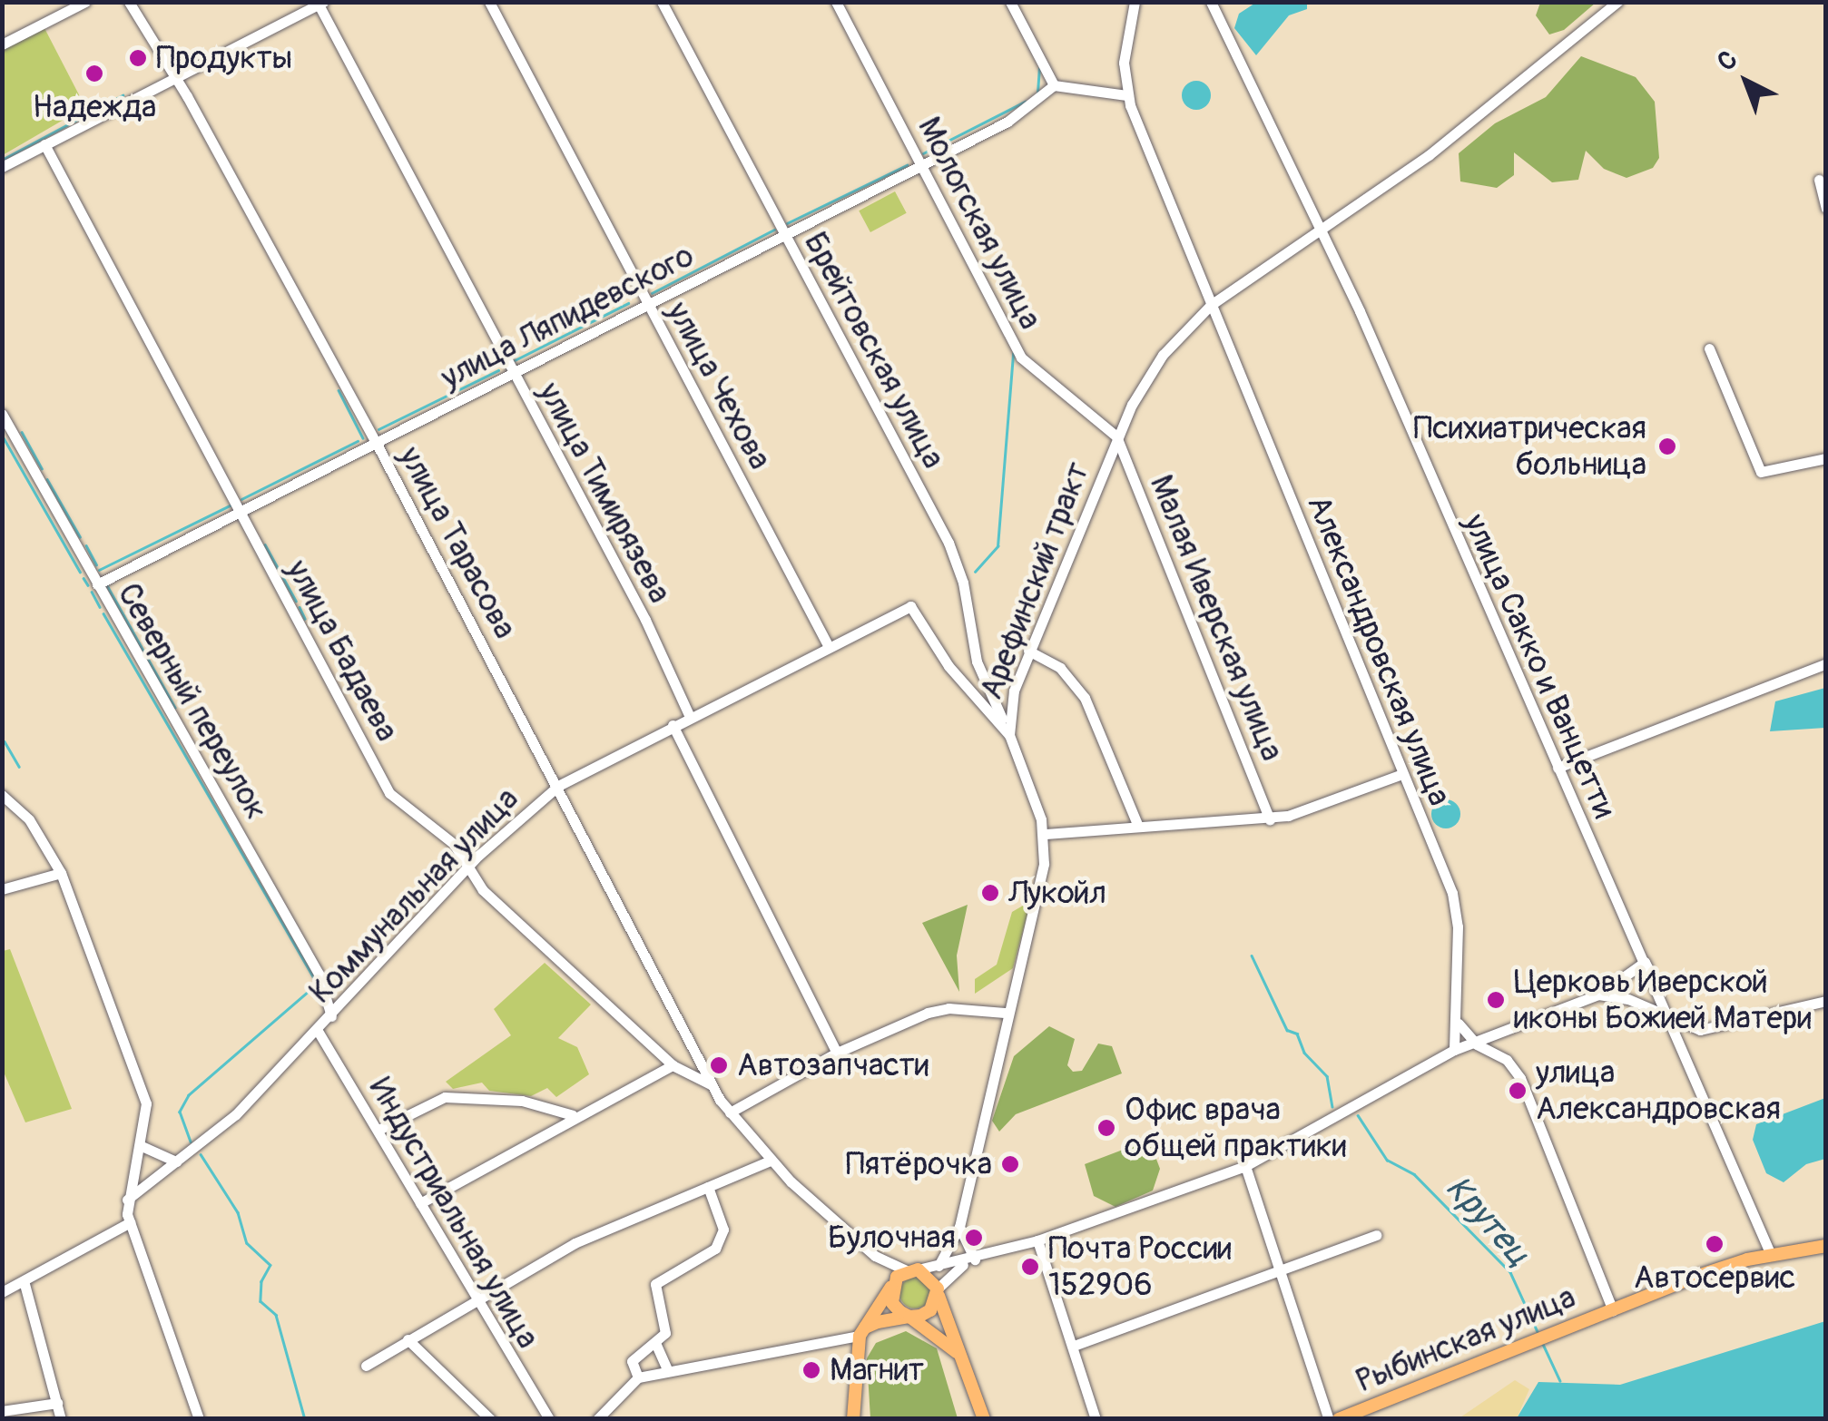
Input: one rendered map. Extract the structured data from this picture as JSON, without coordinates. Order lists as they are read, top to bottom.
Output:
{
  "streets": {
    "main road": ["Рыбинская улица"],
    "street": [
      "Мологская улица",
      "улица Ляпидевского",
      "Брейтовская улица",
      "улица Чехова",
      "улица Тимирязева",
      "улица Тарасова",
      "Арефинский тракт",
      "Малая Иверская улица",
      "улица Бадаева",
      "Александровская улица",
      "улица Сакко и Ванцетти",
      "Северный переулок",
      "Коммунальная улица",
      "Индустриальная улица"
    ]
  },
  "crossings": [
    ["Мологская улица", "улица Ляпидевского"],
    ["Мологская улица", "Арефинский тракт"],
    ["Мологская улица", "Малая Иверская улица"],
    ["улица Ляпидевского", "Брейтовская улица"],
    ["улица Ляпидевского", "улица Чехова"],
    ["улица Ляпидевского", "улица Тимирязева"],
    ["улица Ляпидевского", "улица Тарасова"],
    ["улица Ляпидевского", "улица Бадаева"],
    ["улица Ляпидевского", "Северный переулок"],
    ["Брейтовская улица", "Арефинский тракт"],
    ["Брейтовская улица", "Коммунальная улица"],
    ["улица Чехова", "Коммунальная улица"],
    ["улица Тимирязева", "Коммунальная улица"],
    ["улица Тарасова", "улица Бадаева"],
    ["улица Тарасова", "Коммунальная улица"],
    ["Арефинский тракт", "Малая Иверская улица"],
    ["Арефинский тракт", "Александровская улица"],
    ["Арефинский тракт", "улица Сакко и Ванцетти"],
    ["Арефинский тракт", "Коммунальная улица"],
    ["улица Бадаева", "Коммунальная улица"],
    ["Северный переулок", "Коммунальная улица"],
    ["Коммунальная улица", "Индустриальная улица"]
  ],
  "water": ["Крутец"],
  "places": [
    "Продукты",
    "Надежда",
    "Психиатрическая больница",
    "Лукойл",
    "Церковь Иверской иконы Божией Матери",
    "Автозапчасти",
    "улица Александровская",
    "Офис врача общей практики",
    "Пятёрочка",
    "Булочная",
    "Автосервис",
    "Почта России 152906",
    "Магнит"
  ],
  "north": "top left"
}
